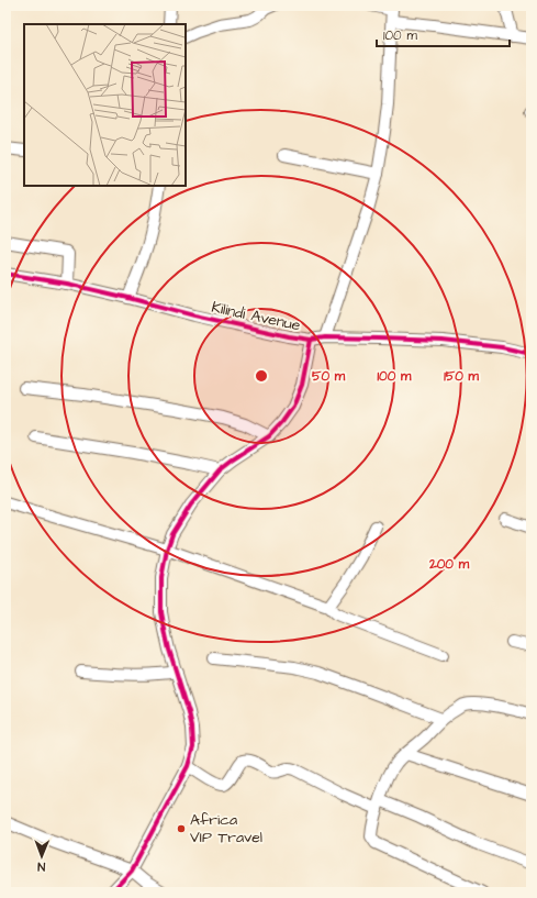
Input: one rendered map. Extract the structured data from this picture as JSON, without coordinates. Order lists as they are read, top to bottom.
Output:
{
  "streets": {
    "street": ["Kilindi Avenue"]
  },
  "places": ["Africa VIP Travel"],
  "scale_bar": "100 m",
  "north": "bottom",
  "rings": [
    "50 m",
    "100 m",
    "150 m",
    "200 m"
  ]
}
